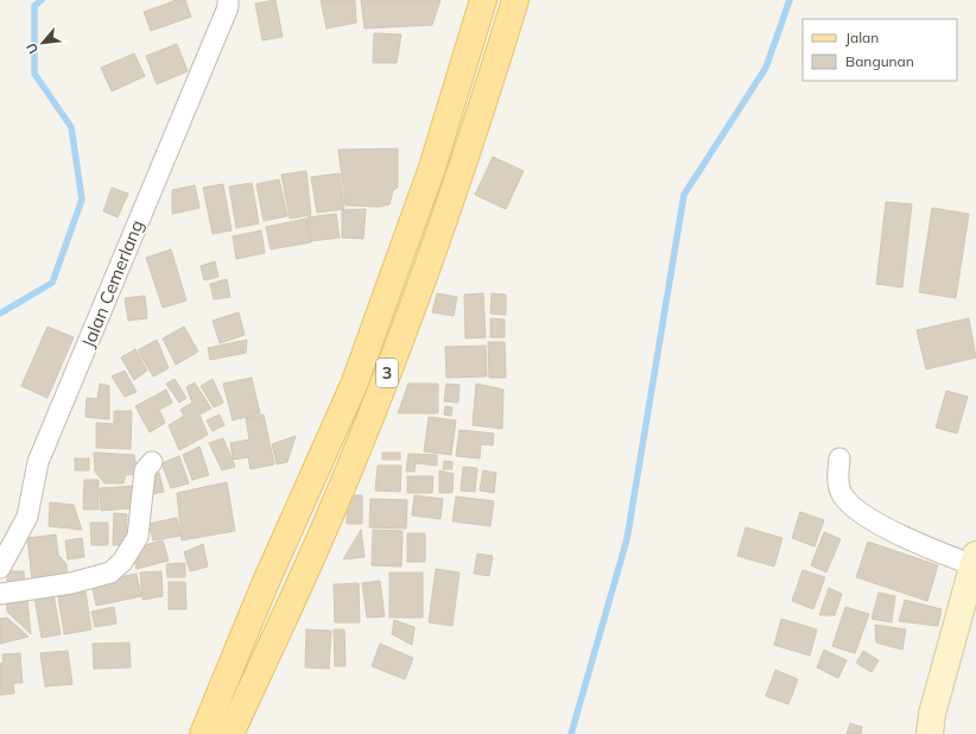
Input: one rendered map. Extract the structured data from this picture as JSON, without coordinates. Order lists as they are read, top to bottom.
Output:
{
  "streets": {
    "main road": ["3"],
    "street": ["Jalan Cemerlang"]
  },
  "legend": ["Jalan", "Bangunan"],
  "north": "bottom left"
}
